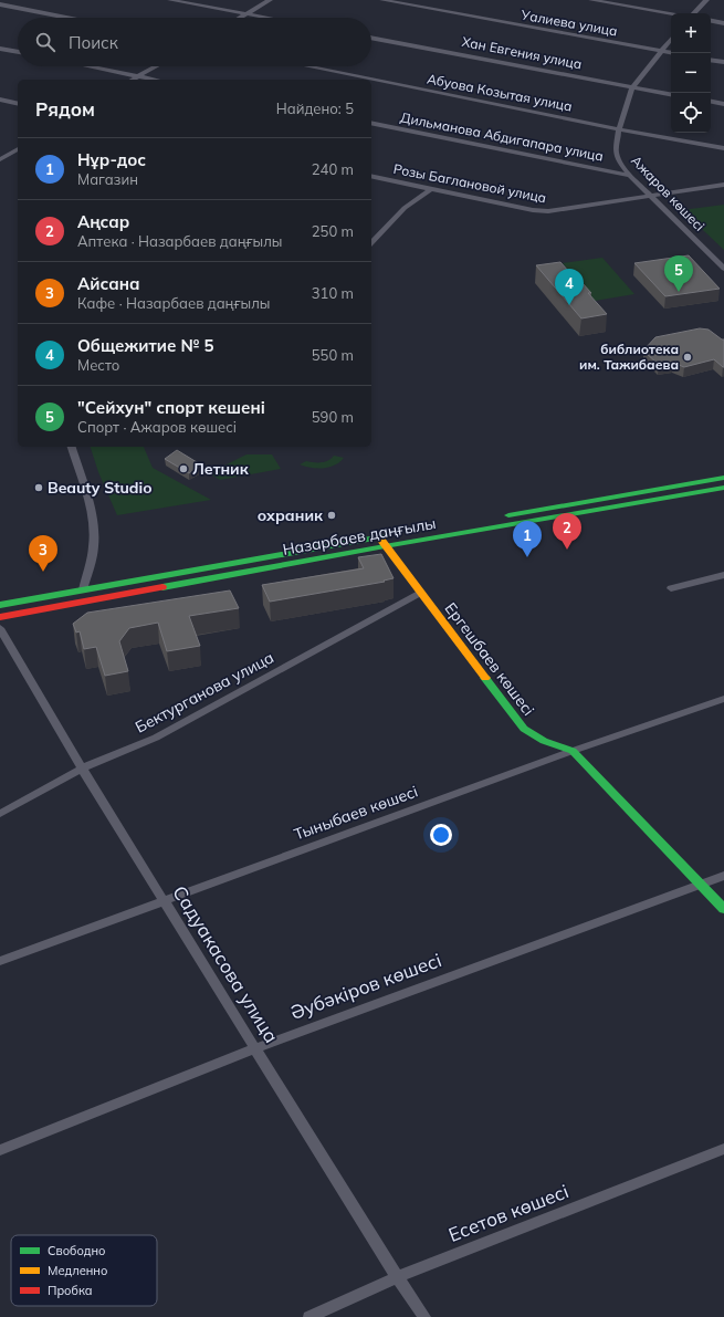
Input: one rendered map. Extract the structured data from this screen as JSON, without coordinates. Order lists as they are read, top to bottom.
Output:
{
  "streets": {
    "main road": ["Назарбаев даңғылы", "Ергешбаев көшесі"],
    "street": [
      "Уалиева улица",
      "Хан Евгения улица",
      "Абуова Козытая улица",
      "Дильманова Абдигапара улица",
      "Розы Баглановой улица",
      "Ажаров көшесі",
      "Бектурганова улица",
      "Тыныбаев көшесі",
      "Садуакасова улица",
      "Әубәкіров көшесі",
      "Есетов көшесі"
    ]
  },
  "crossings": [
    ["Уалиева улица", "Ажаров көшесі"],
    ["Хан Евгения улица", "Ажаров көшесі"],
    ["Абуова Козытая улица", "Ажаров көшесі"],
    ["Дильманова Абдигапара улица", "Ажаров көшесі"],
    ["Розы Баглановой улица", "Ажаров көшесі"],
    ["Назарбаев даңғылы", "Ергешбаев көшесі"],
    ["Ергешбаев көшесі", "Бектурганова улица"],
    ["Ергешбаев көшесі", "Тыныбаев көшесі"],
    ["Ергешбаев көшесі", "Әубәкіров көшесі"],
    ["Бектурганова улица", "Садуакасова улица"],
    ["Тыныбаев көшесі", "Садуакасова улица"],
    ["Садуакасова улица", "Әубәкіров көшесі"],
    ["Садуакасова улица", "Есетов көшесі"]
  ],
  "places": [
    "библиотека им. Тажибаева",
    "Летник",
    "Beauty Studio",
    "охраник"
  ],
  "legend": ["Свободно", "Медленно", "Пробка"],
  "page": {
    "map_buttons": ["+", "−"],
    "search": "Поиск",
    "heading": ["Рядом", "Найдено: 5"],
    "list": [
      {
        "mark": "1",
        "name": "Нұр-дос",
        "note": "Магазин",
        "value": "240 m"
      },
      {
        "mark": "2",
        "name": "Аңсар",
        "note": "Аптека · Назарбаев даңғылы",
        "value": "250 m"
      },
      {
        "mark": "3",
        "name": "Айсана",
        "note": "Кафе · Назарбаев даңғылы",
        "value": "310 m"
      },
      {
        "mark": "4",
        "name": "Общежитие № 5",
        "note": "Место",
        "value": "550 m"
      },
      {
        "mark": "5",
        "name": "\"Сейхун\" спорт кешені",
        "note": "Спорт · Ажаров көшесі",
        "value": "590 m"
      }
    ],
    "pins": [
      "5",
      "4",
      "2",
      "1",
      "3"
    ]
  }
}
